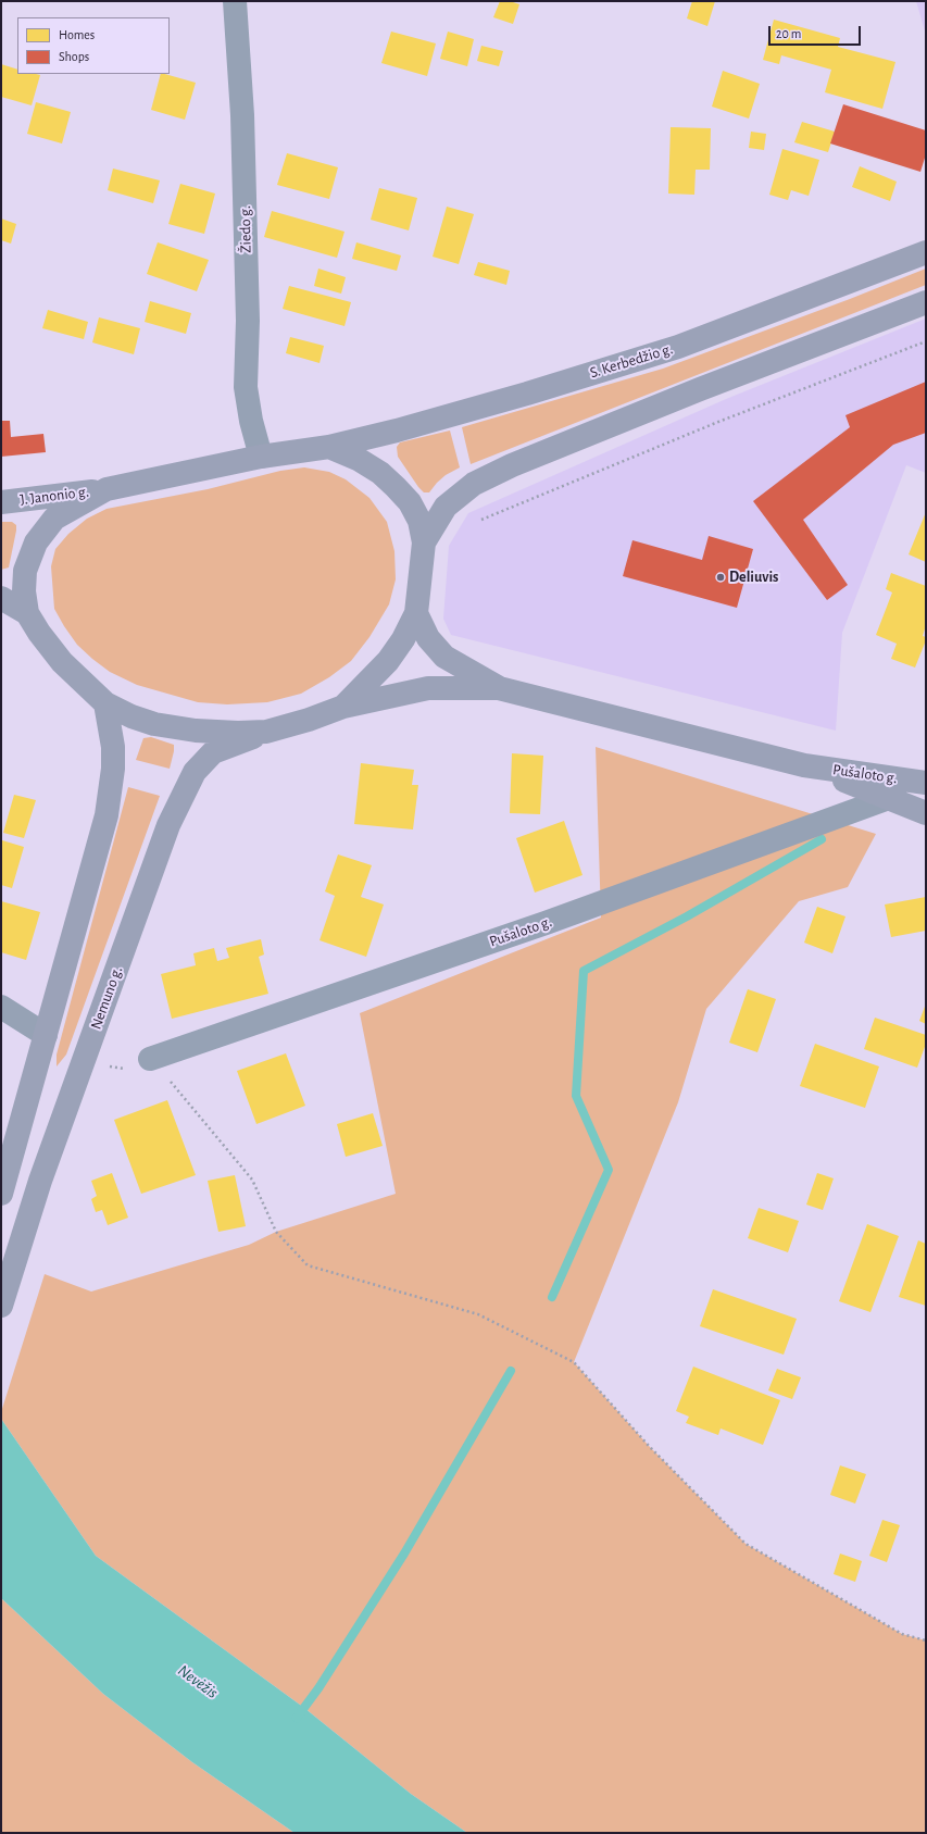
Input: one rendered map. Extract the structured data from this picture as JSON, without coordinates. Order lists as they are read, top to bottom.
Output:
{
  "streets": {
    "main road": [
      "S. Kerbedžio g.",
      "J. Janonio g.",
      "Pušaloto g.",
      "Nemuno g."
    ],
    "street": ["Žiedo g."]
  },
  "crossings": [
    ["Žiedo g.", "S. Kerbedžio g."],
    ["S. Kerbedžio g.", "J. Janonio g."],
    ["Pušaloto g.", "Nemuno g."]
  ],
  "water": ["Nevėžis"],
  "places": ["Deliuvis"],
  "legend": ["Homes", "Shops"],
  "scale_bar": "20 m"
}
